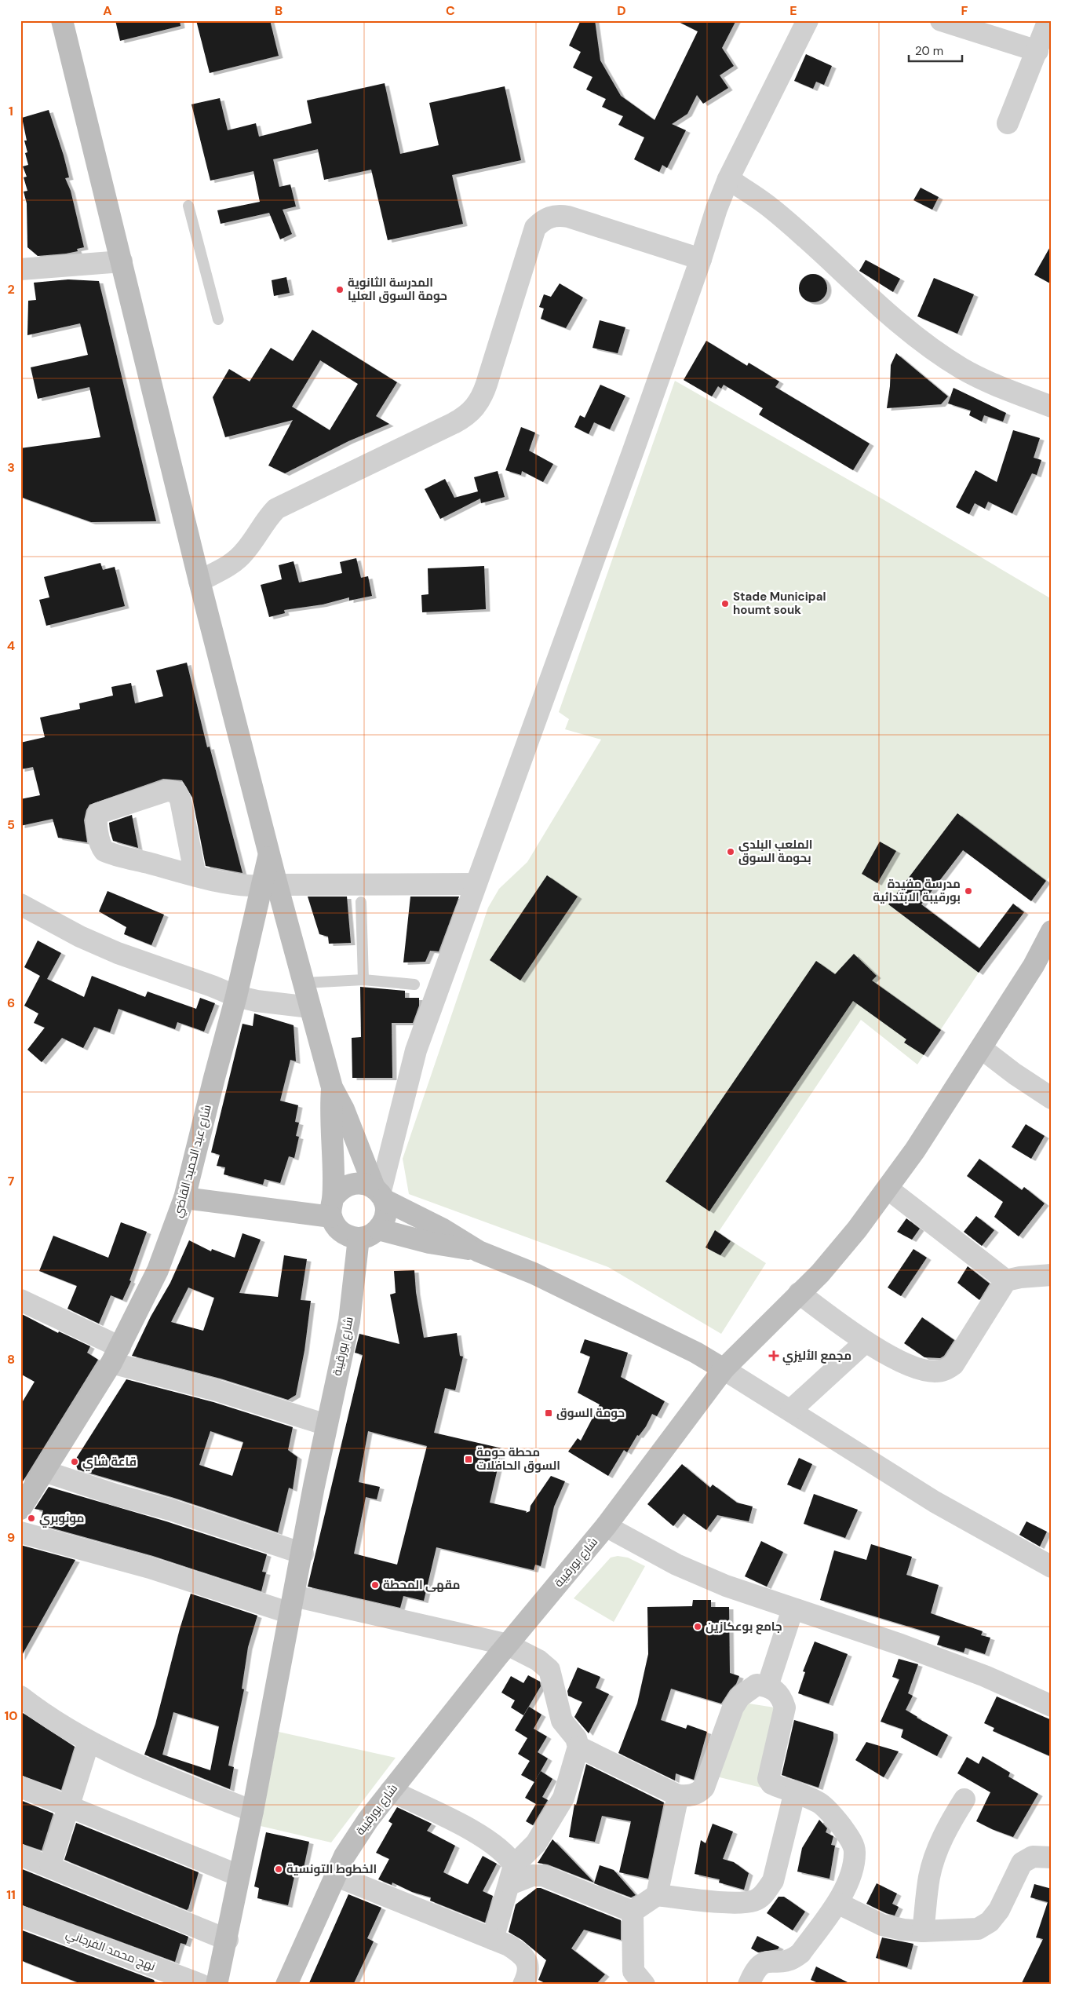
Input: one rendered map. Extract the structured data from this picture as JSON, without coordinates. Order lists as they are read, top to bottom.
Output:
{
  "streets": {
    "main road": ["شارع عبد الحميد القاضي", "شارع بورقيبة"],
    "street": ["نهج محمد الفرجاني"]
  },
  "places": {
    "other": [
      "المدرسة الثانوية حومة السوق العليا",
      "Stade Municipal houmt souk",
      "الملعب البلدي بحومة السوق",
      "مدرسة مفيدة بورقيبة الابتدائية",
      "قاعة شاي",
      "مونوبري",
      "مقهى المحطة",
      "جامع بوعكازين",
      "الخطوط التونسية"
    ],
    "health": ["مجمع الأليزي"],
    "transit": ["حومة السوق", "محطة حومة السوق الحافلات"]
  },
  "scale_bar": "20 m",
  "grid": {
    "columns": [
      "A",
      "B",
      "C",
      "D",
      "E",
      "F"
    ],
    "rows": [
      "1",
      "2",
      "3",
      "4",
      "5",
      "6",
      "7",
      "8",
      "9",
      "10",
      "11"
    ]
  }
}
